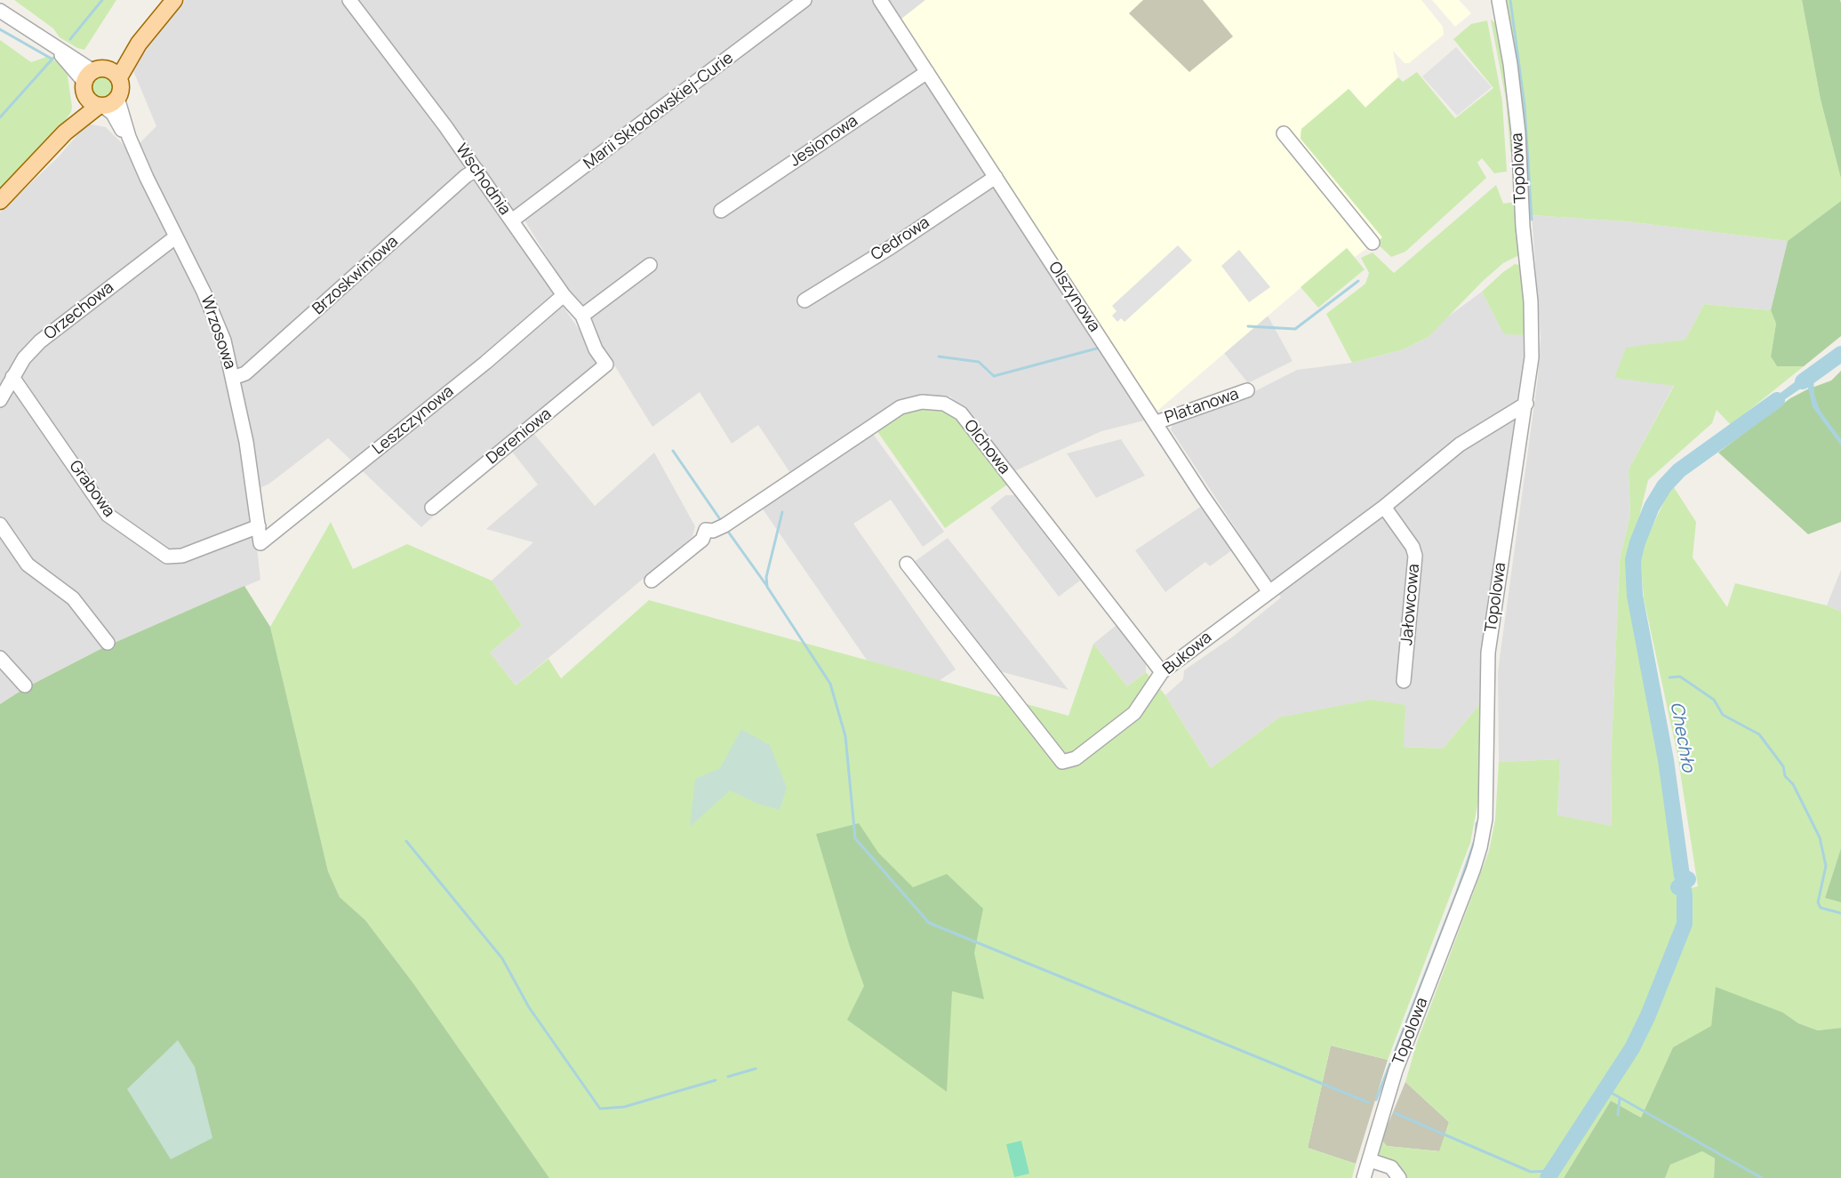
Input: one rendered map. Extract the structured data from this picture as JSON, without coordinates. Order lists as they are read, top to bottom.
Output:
{
  "streets": {
    "street": [
      "Marii Skłodowskiej-Curie",
      "Jesionowa",
      "Topolowa",
      "Wschodnia",
      "Cedrowa",
      "Brzoskwiniowa",
      "Olszynowa",
      "Orzechowa",
      "Wrzosowa",
      "Platanowa",
      "Leszczynowa",
      "Dereniowa",
      "Olchowa",
      "Grabowa",
      "Jałowcowa",
      "Bukowa"
    ]
  },
  "crossings": [
    ["Marii Skłodowskiej-Curie", "Wschodnia"],
    ["Jesionowa", "Olszynowa"],
    ["Topolowa", "Bukowa"],
    ["Wschodnia", "Brzoskwiniowa"],
    ["Wschodnia", "Leszczynowa"],
    ["Wschodnia", "Dereniowa"],
    ["Cedrowa", "Olszynowa"],
    ["Brzoskwiniowa", "Wrzosowa"],
    ["Olszynowa", "Platanowa"],
    ["Olszynowa", "Bukowa"],
    ["Orzechowa", "Wrzosowa"],
    ["Orzechowa", "Grabowa"],
    ["Wrzosowa", "Leszczynowa"],
    ["Wrzosowa", "Grabowa"],
    ["Olchowa", "Bukowa"],
    ["Jałowcowa", "Bukowa"]
  ],
  "water": ["Chechło"]
}
